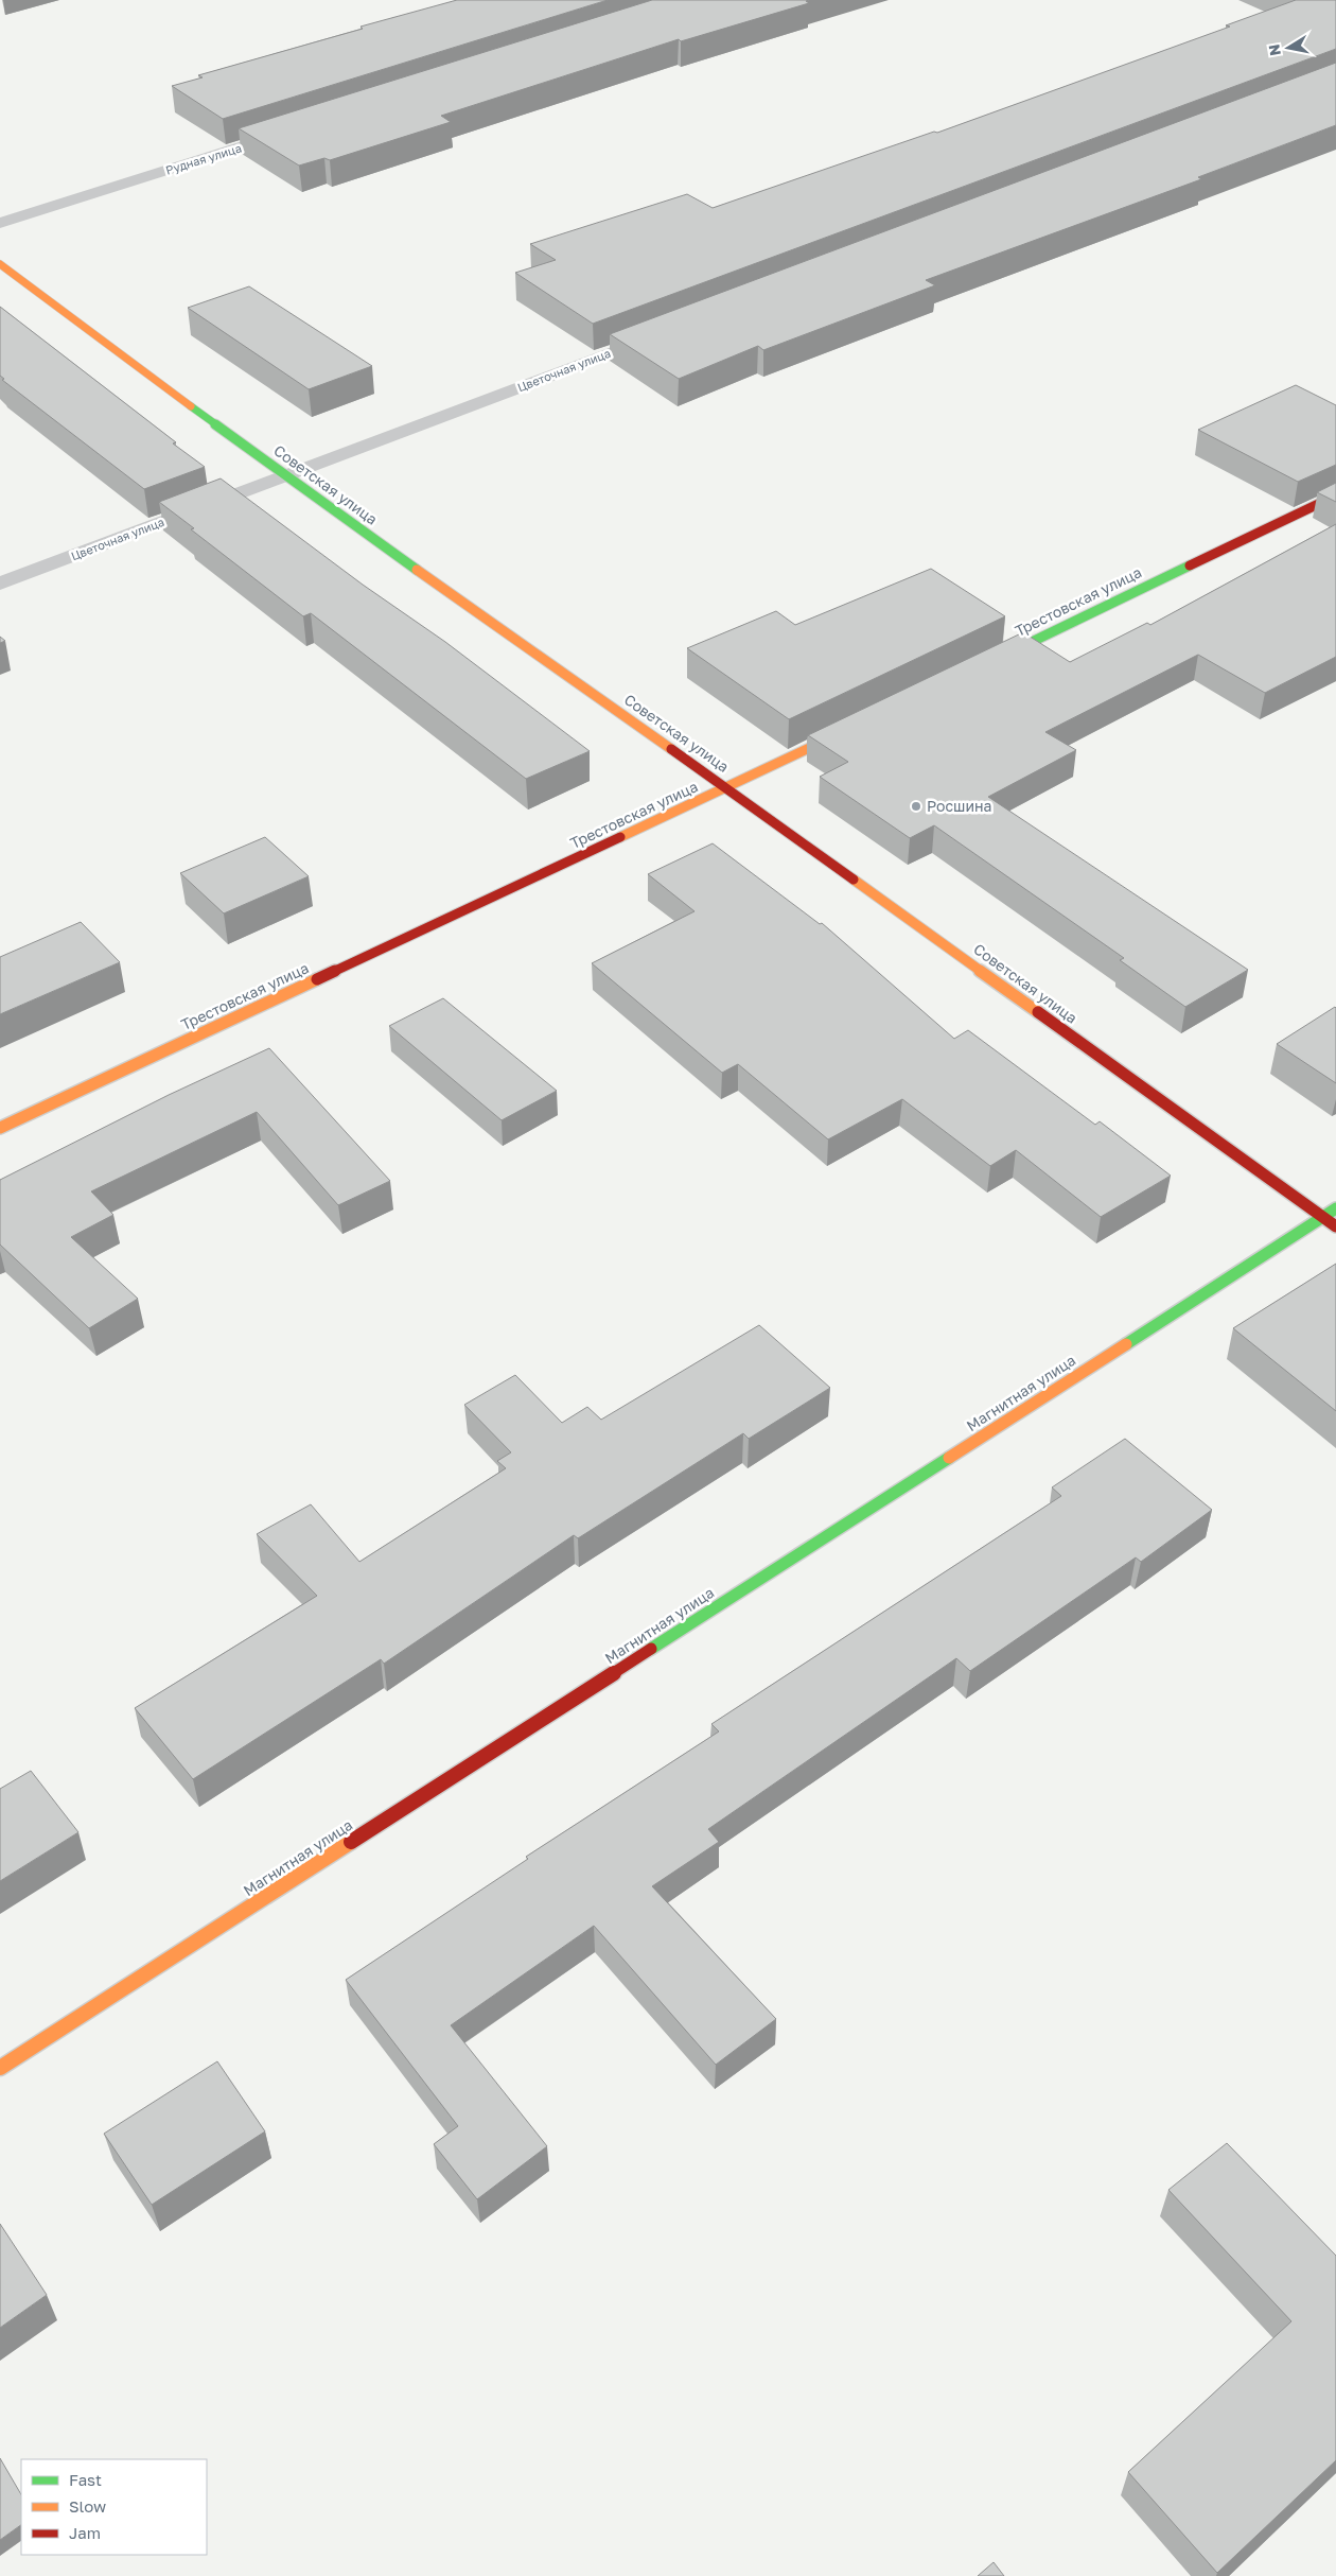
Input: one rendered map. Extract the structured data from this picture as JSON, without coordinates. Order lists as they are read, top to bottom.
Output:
{
  "streets": {
    "street": [
      "Рудная улица",
      "Цветочная улица",
      "Советская улица",
      "Трестовская улица",
      "Магнитная улица"
    ]
  },
  "crossings": [
    ["Цветочная улица", "Советская улица"],
    ["Советская улица", "Трестовская улица"],
    ["Советская улица", "Магнитная улица"]
  ],
  "places": ["Росшина"],
  "legend": ["Fast", "Slow", "Jam"],
  "north": "left"
}
